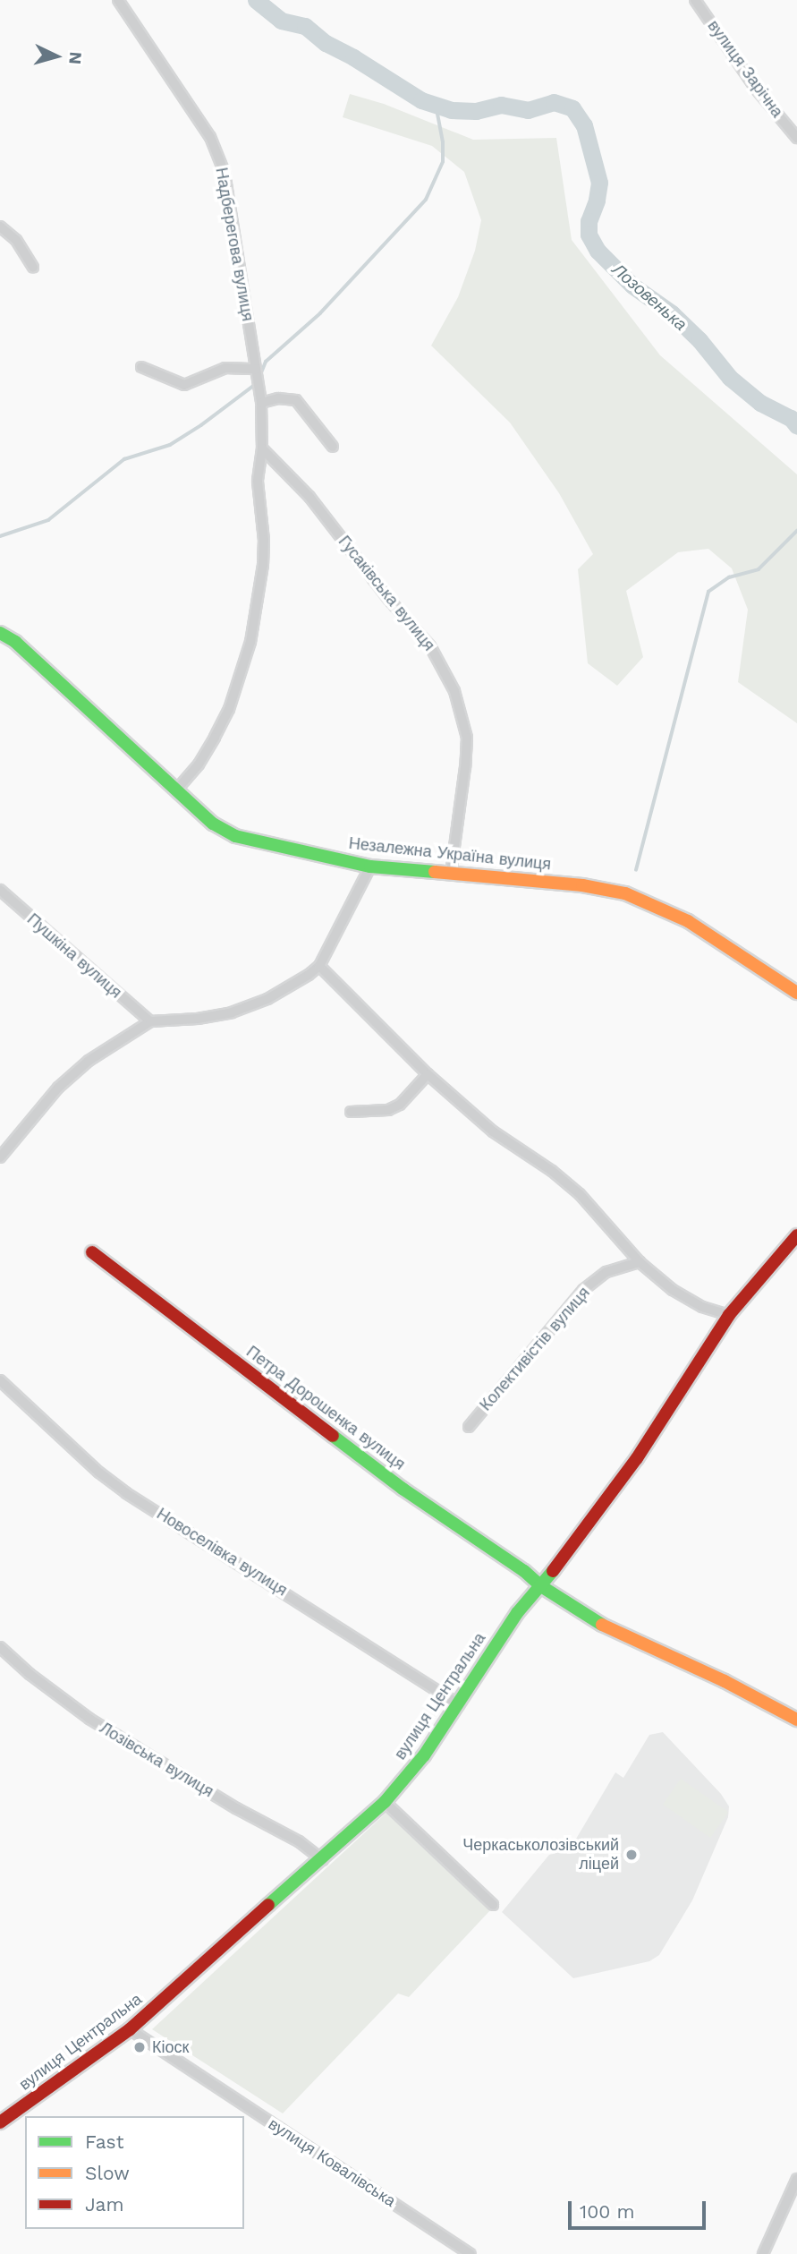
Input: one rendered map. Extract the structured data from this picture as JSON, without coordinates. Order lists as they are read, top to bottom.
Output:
{
  "streets": {
    "street": [
      "вулиця Зарічна",
      "Надберегова вулиця",
      "Гусаківська вулиця",
      "Незалежна Україна вулиця",
      "Пушкіна вулиця",
      "Колективістів вулиця",
      "Петра Дорошенка вулиця",
      "Новоселівка вулиця",
      "вулиця Центральна",
      "Лозівська вулиця",
      "вулиця Ковалівська"
    ]
  },
  "crossings": [
    ["Надберегова вулиця", "Гусаківська вулиця"],
    ["Надберегова вулиця", "Незалежна Україна вулиця"],
    ["Гусаківська вулиця", "Незалежна Україна вулиця"],
    ["Петра Дорошенка вулиця", "вулиця Центральна"],
    ["Новоселівка вулиця", "вулиця Центральна"],
    ["вулиця Центральна", "Лозівська вулиця"],
    ["вулиця Центральна", "вулиця Ковалівська"]
  ],
  "water": ["Лозовенька"],
  "places": ["Черкаськолозівський ліцей", "Кіоск"],
  "legend": ["Fast", "Slow", "Jam"],
  "scale_bar": "100 m",
  "north": "right"
}
